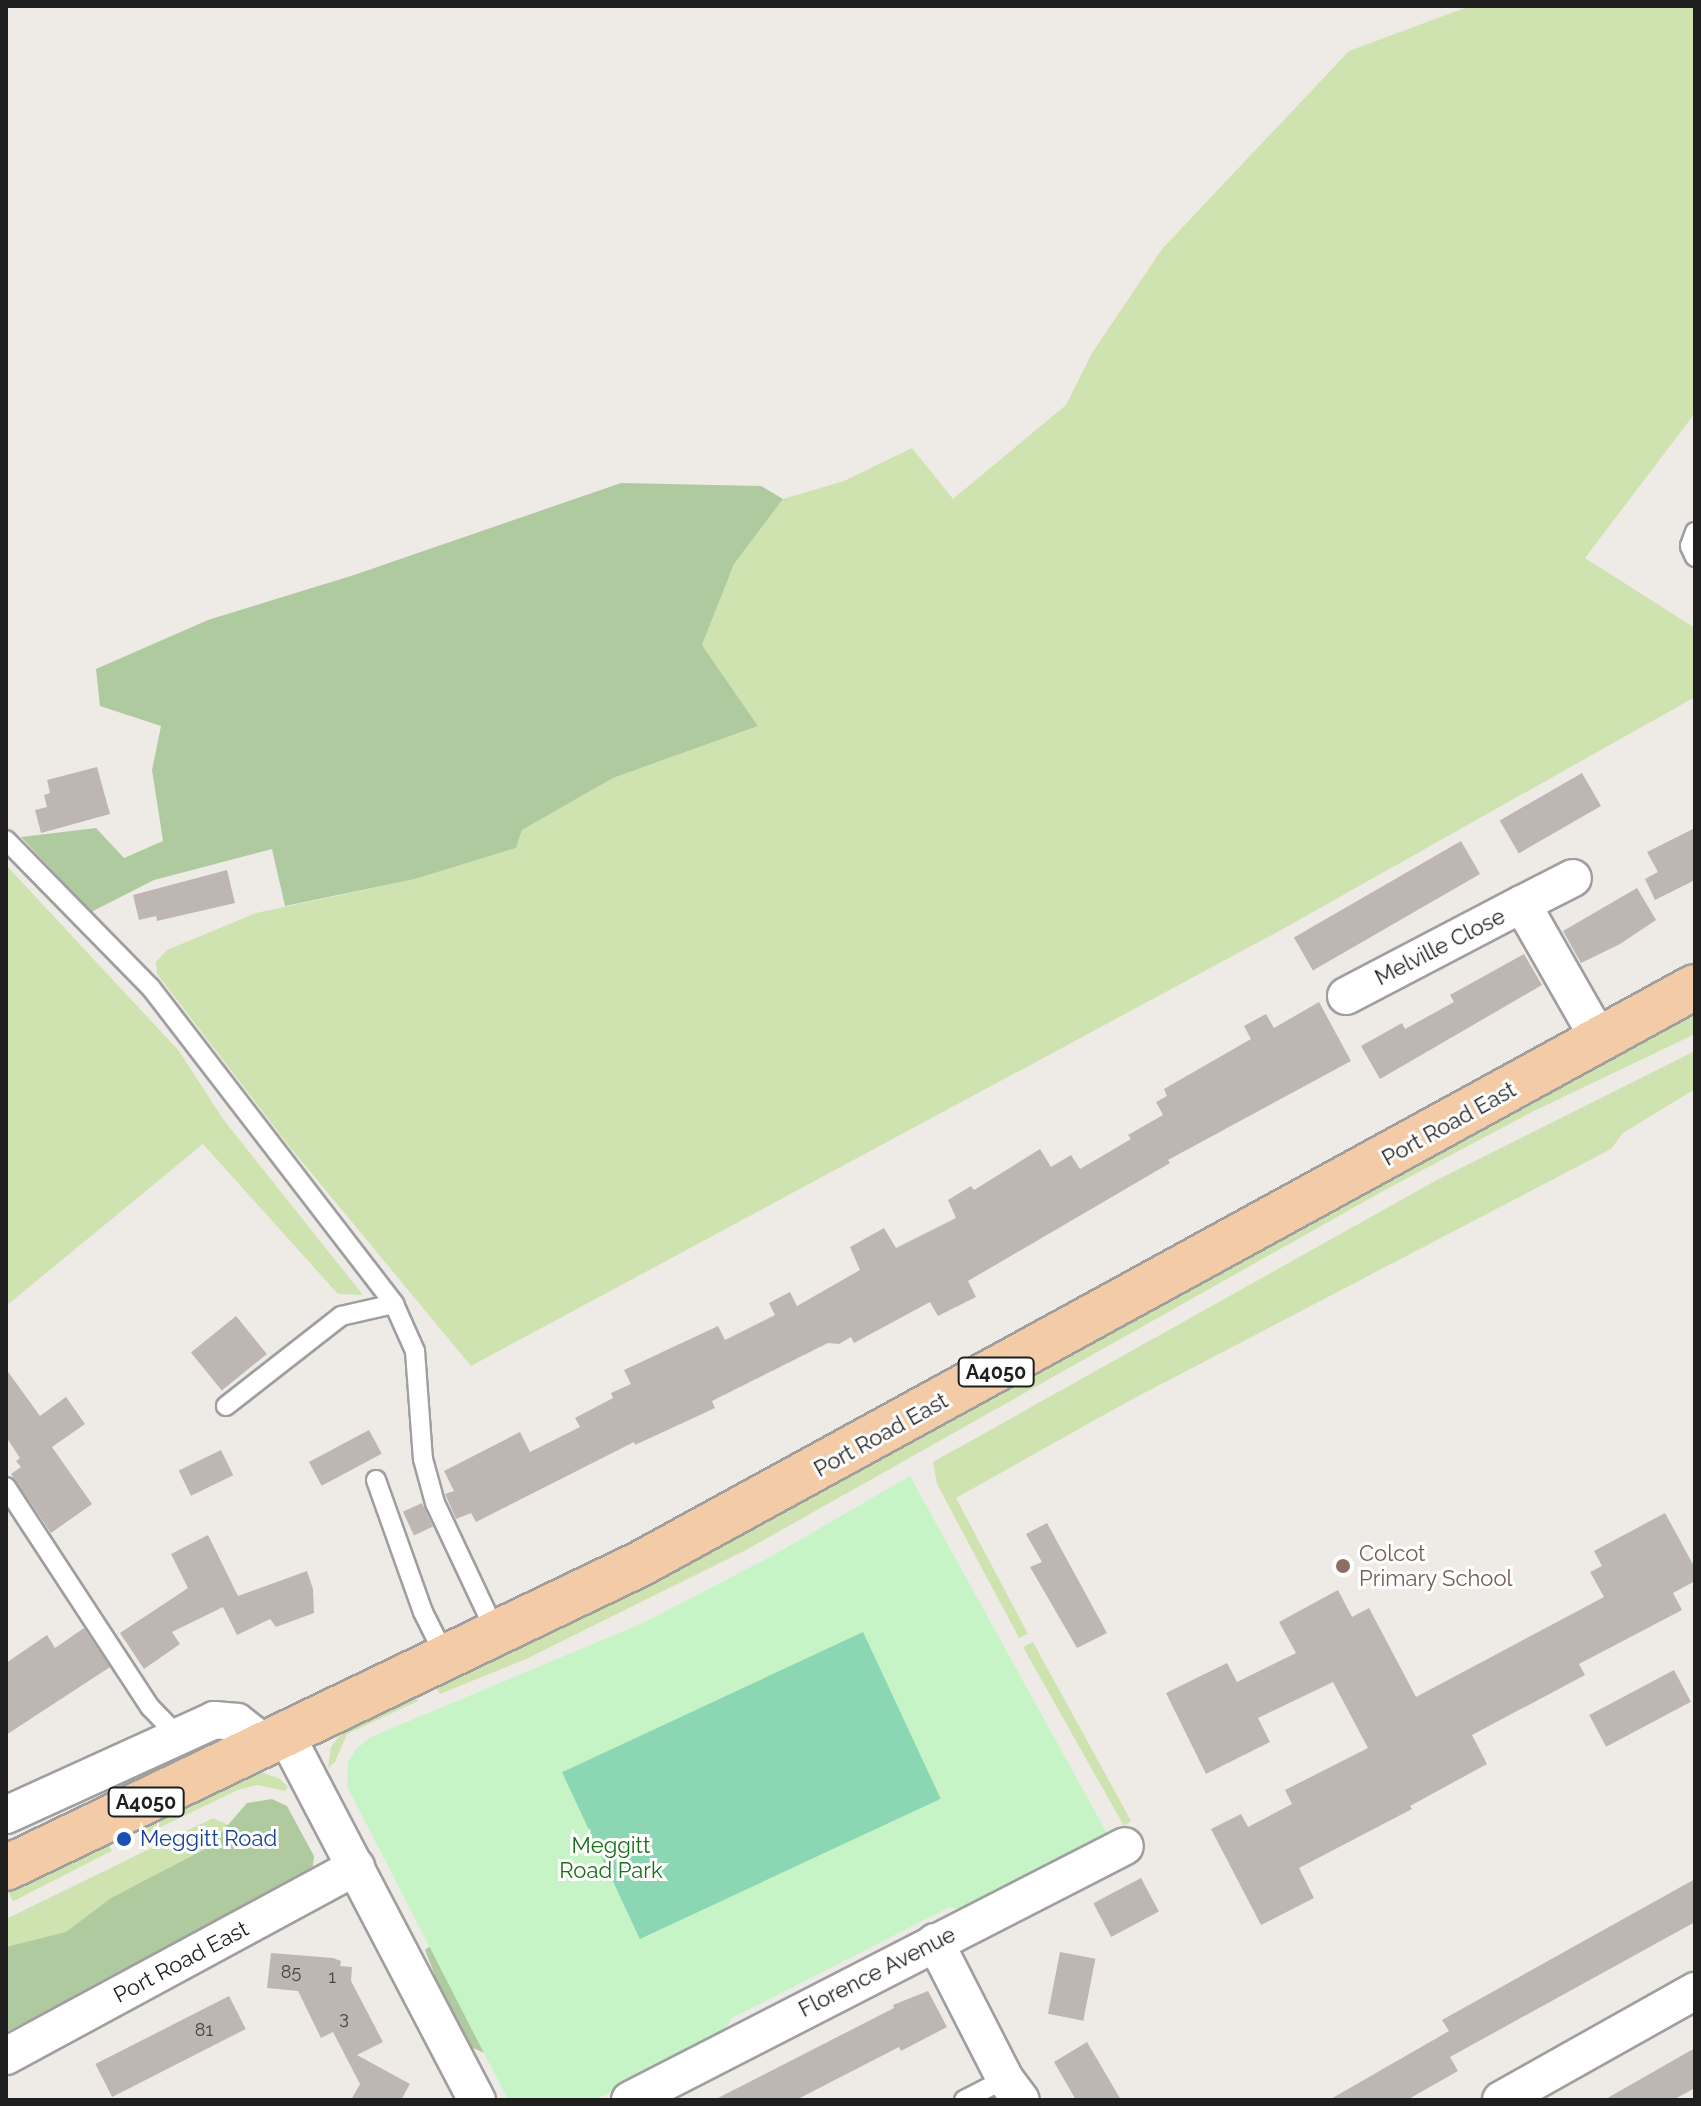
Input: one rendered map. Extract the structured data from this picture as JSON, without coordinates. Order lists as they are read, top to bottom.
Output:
{
  "streets": {
    "main road": ["Port Road East", "A4050"],
    "street": ["Melville Close", "Florence Avenue"]
  },
  "crossings": [
    ["Melville Close", "Port Road East"]
  ],
  "parks": ["Meggitt Road Park"],
  "places": ["Colcot Primary School", "Meggitt Road"],
  "house_numbers": [
    "85",
    "1",
    "3",
    "81"
  ]
}
